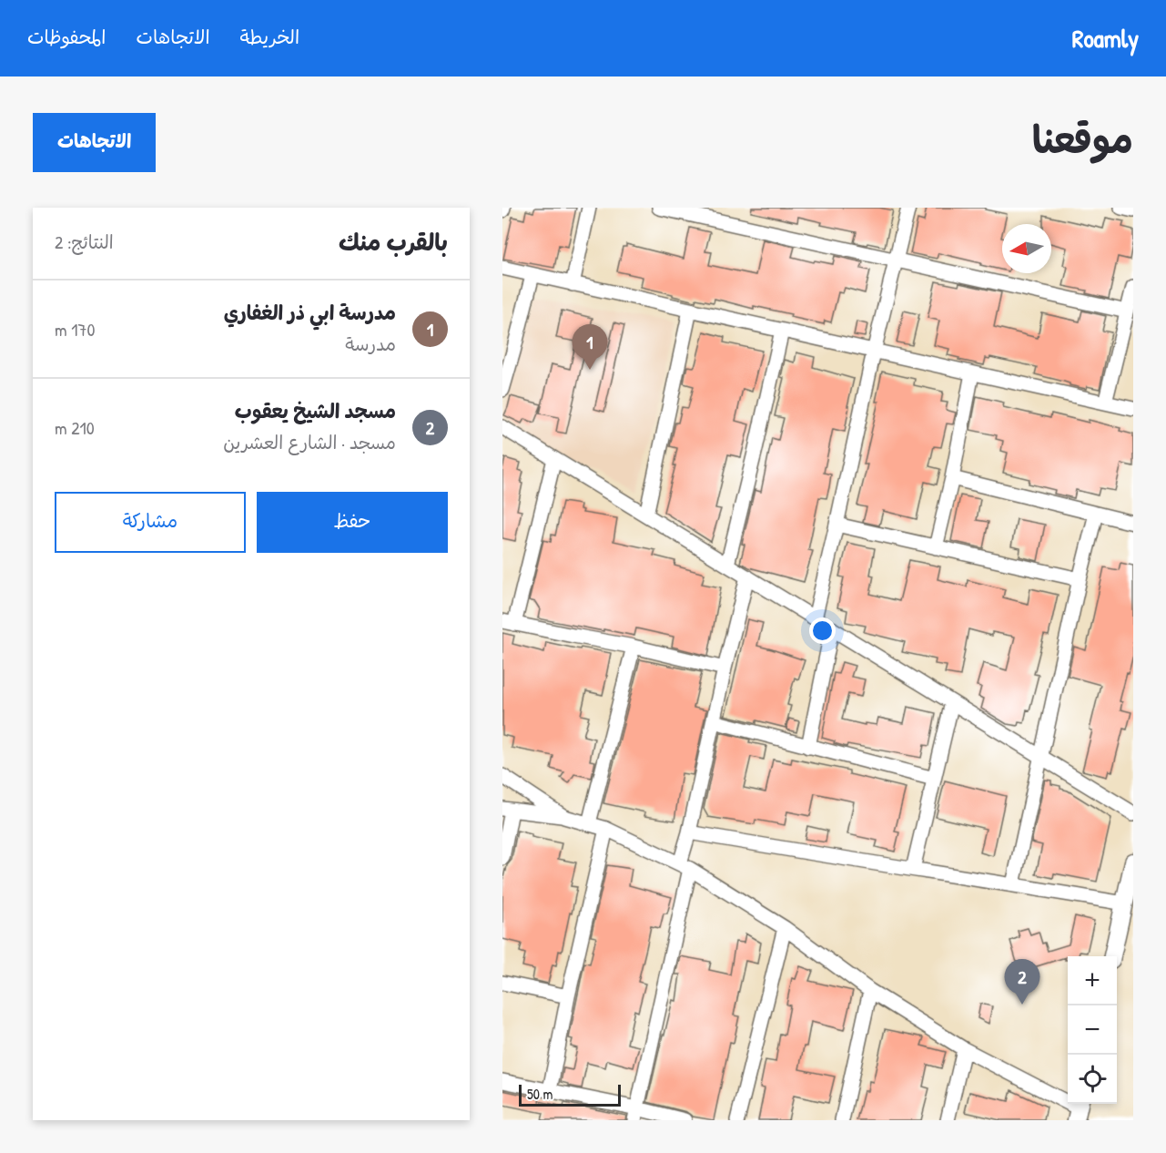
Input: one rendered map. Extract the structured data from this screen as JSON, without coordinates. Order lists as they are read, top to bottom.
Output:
{
  "scale_bar": "50 m",
  "north": "left",
  "page": {
    "header": "Roamly",
    "nav": ["الخريطة", "الاتجاهات", "المحفوظات"],
    "title": "موقعنا",
    "buttons": [
      "الاتجاهات",
      ["حفظ", "مشاركة"]
    ],
    "heading": ["بالقرب منك", "النتائج: 2"],
    "list": [
      {
        "mark": "1",
        "name": "مدرسة ابي ذر الغفاري",
        "note": "مدرسة",
        "value": "170 m"
      },
      {
        "mark": "2",
        "name": "مسجد الشيخ يعقوب",
        "note": "مسجد · الشارع العشرين",
        "value": "210 m"
      }
    ],
    "pins": ["1", "2"],
    "map_buttons": ["+", "−"],
    "scale": "50 m"
  }
}
